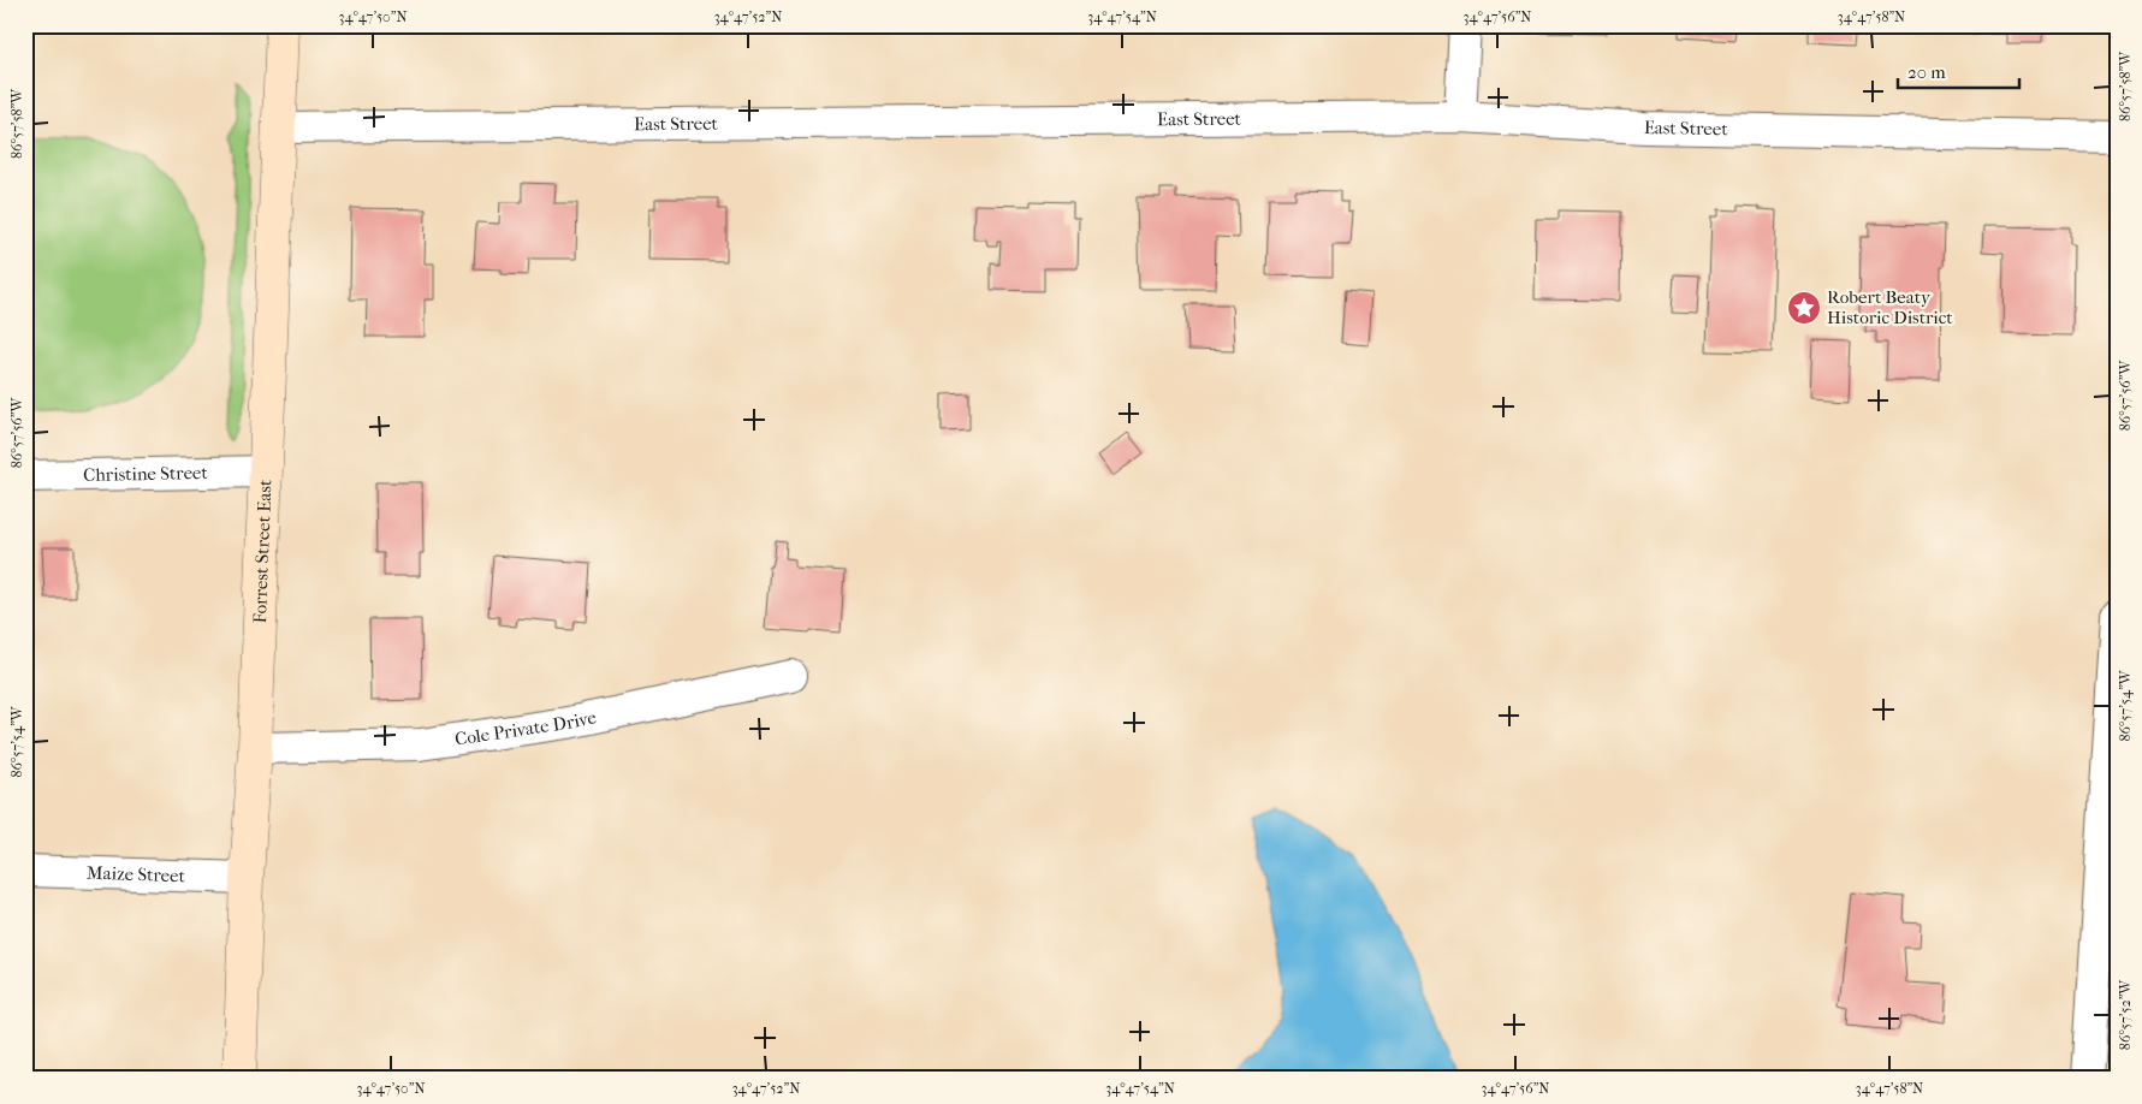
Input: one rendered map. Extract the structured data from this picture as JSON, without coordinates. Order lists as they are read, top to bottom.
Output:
{
  "streets": {
    "main road": ["Forrest Street East"],
    "street": [
      "East Street",
      "Christine Street",
      "Cole Private Drive",
      "Maize Street"
    ]
  },
  "crossings": [
    ["East Street", "Forrest Street East"],
    ["Christine Street", "Forrest Street East"],
    ["Forrest Street East", "Cole Private Drive"],
    ["Forrest Street East", "Maize Street"]
  ],
  "places": {
    "place": ["Robert Beaty Historic District"]
  },
  "scale_bar": "20 m",
  "coordinates": [
    "34°47'50\"N",
    "34°47'52\"N",
    "34°47'54\"N",
    "34°47'56\"N",
    "34°47'58\"N",
    "86°57'58\"W",
    "86°57'56\"W",
    "86°57'54\"W",
    "86°57'52\"W"
  ]
}
